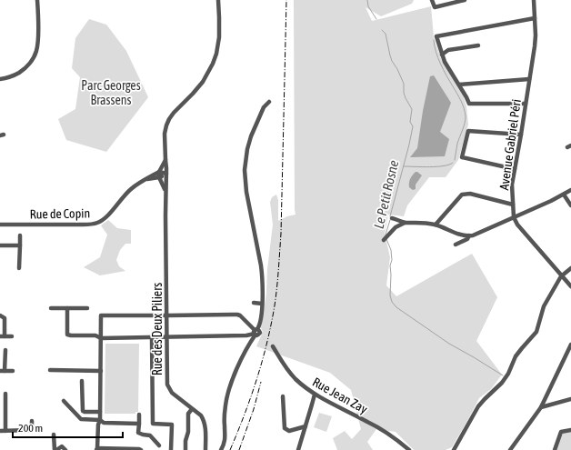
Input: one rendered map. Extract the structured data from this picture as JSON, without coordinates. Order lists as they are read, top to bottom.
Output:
{
  "streets": {
    "street": [
      "Avenue Gabriel Péri",
      "Rue de Copin",
      "Rue des Deux Piliers",
      "Rue Jean Zay"
    ]
  },
  "crossings": [
    ["Rue de Copin", "Rue des Deux Piliers"]
  ],
  "water": ["Le Petit Rosne"],
  "parks": ["Parc Georges Brassens"],
  "scale_bar": "200 m"
}
